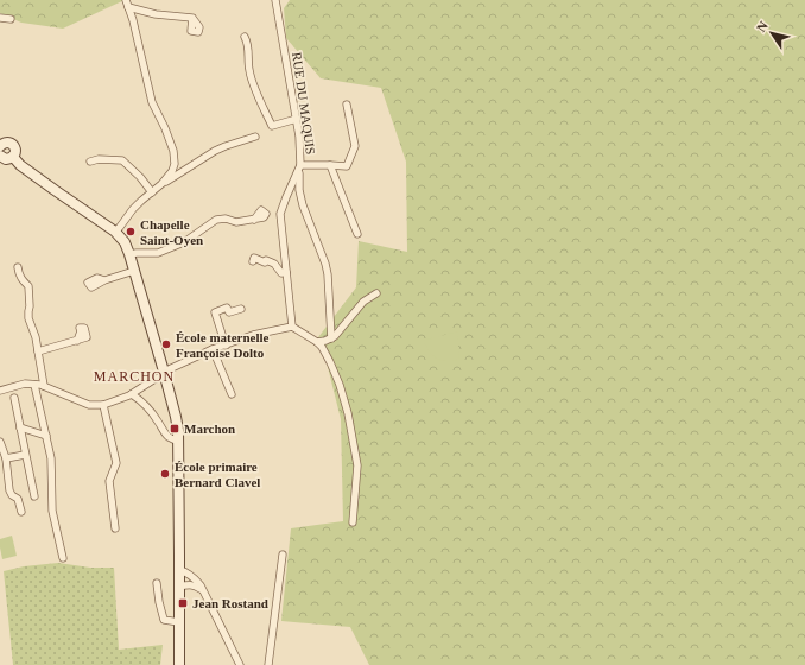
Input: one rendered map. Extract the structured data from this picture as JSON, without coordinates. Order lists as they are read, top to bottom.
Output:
{
  "streets": {
    "street": ["RUE DU MAQUIS"]
  },
  "districts": ["MARCHON"],
  "places": {
    "other": ["Chapelle Saint-Oyen", "École maternelle Françoise Dolto", "École primaire Bernard Clavel"],
    "transit": ["Marchon", "Jean Rostand"]
  },
  "north": "top left"
}
